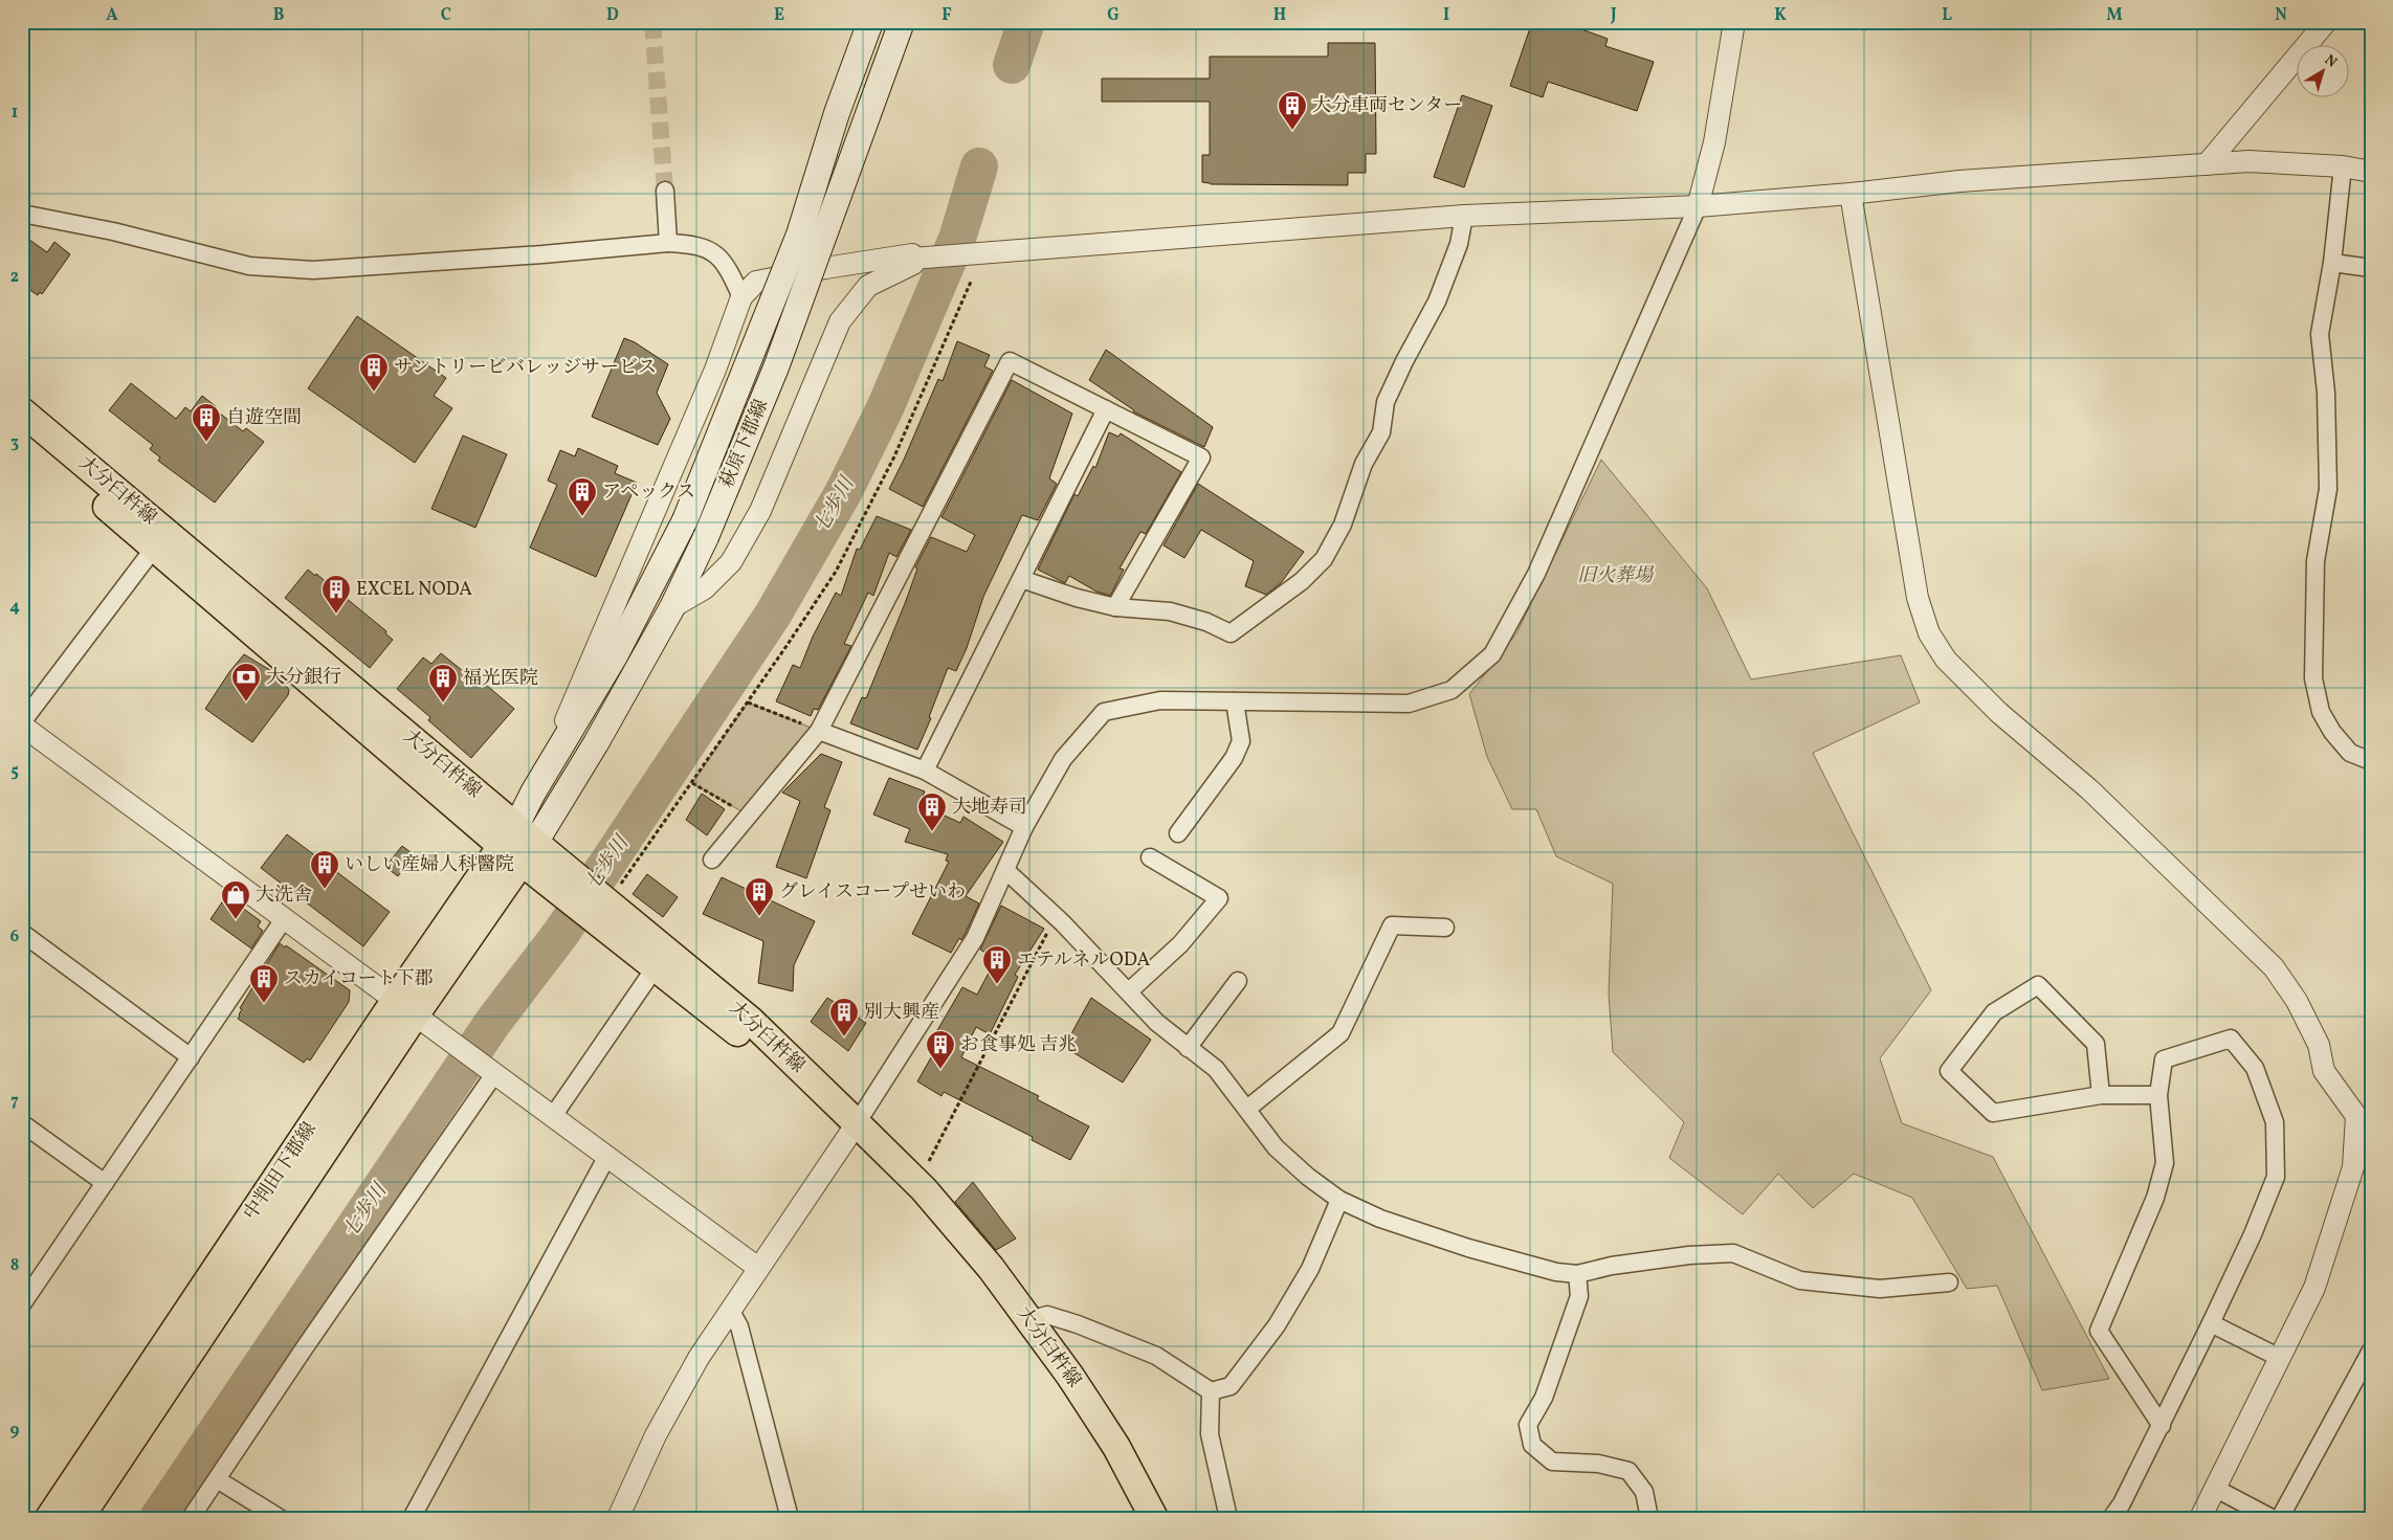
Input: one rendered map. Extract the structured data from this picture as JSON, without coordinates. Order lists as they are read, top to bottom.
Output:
{
  "streets": {
    "main road": ["萩原下郡線", "大分臼杵線", "中判田下郡線"]
  },
  "crossings": [
    ["萩原下郡線", "大分臼杵線"],
    ["萩原下郡線", "中判田下郡線"],
    ["大分臼杵線", "中判田下郡線"]
  ],
  "water": ["七歩川"],
  "parks": ["旧火葬場"],
  "places": {
    "building": [
      "大分車両センター",
      "サントリービバレッジサービス",
      "自遊空間",
      "アペックス",
      "EXCEL NODA",
      "福光医院",
      "大地寿司",
      "いしい産婦人科醫院",
      "グレイスコープせいわ",
      "エテルネルODA",
      "スカイコート下郡",
      "別大興産",
      "お食事処 吉兆"
    ],
    "bank": ["大分銀行"],
    "shop": ["大洗舎"]
  },
  "north": "top right",
  "grid": {
    "columns": [
      "A",
      "B",
      "C",
      "D",
      "E",
      "F",
      "G",
      "H",
      "I",
      "J",
      "K",
      "L",
      "M",
      "N"
    ],
    "rows": [
      "1",
      "2",
      "3",
      "4",
      "5",
      "6",
      "7",
      "8",
      "9"
    ]
  }
}
